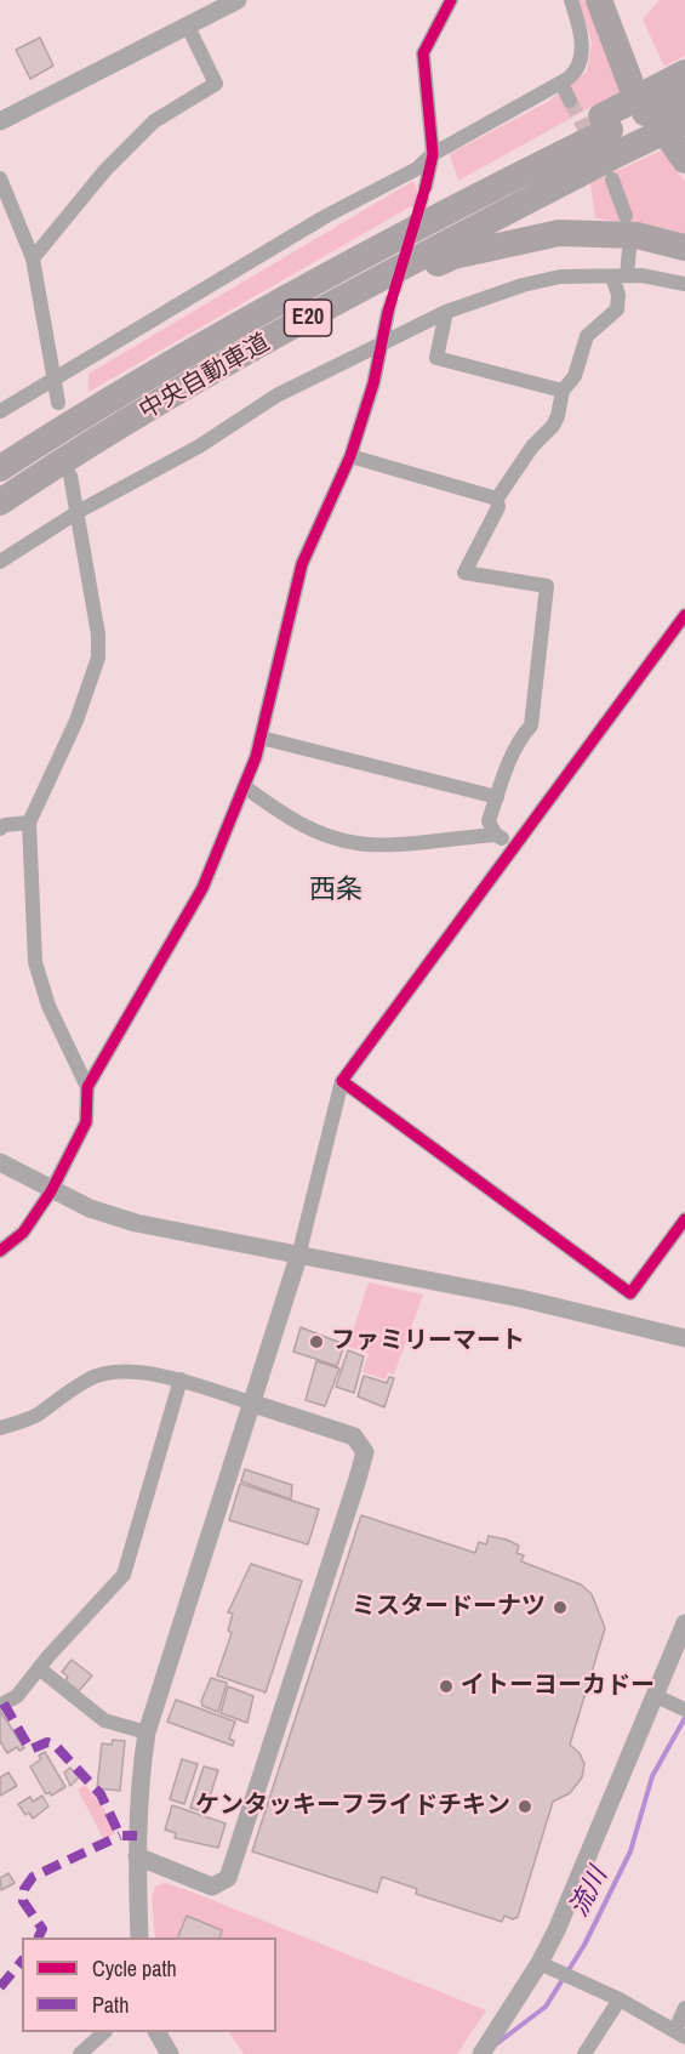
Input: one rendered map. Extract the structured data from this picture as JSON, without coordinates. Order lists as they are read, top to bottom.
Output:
{
  "streets": {
    "highway": ["E20", "中央自動車道"]
  },
  "districts": ["西条"],
  "water": ["流川"],
  "places": [
    "ファミリーマート",
    "ミスタードーナツ",
    "イトーヨーカドー",
    "ケンタッキーフライドチキン"
  ],
  "legend": ["Cycle path", "Path"]
}
